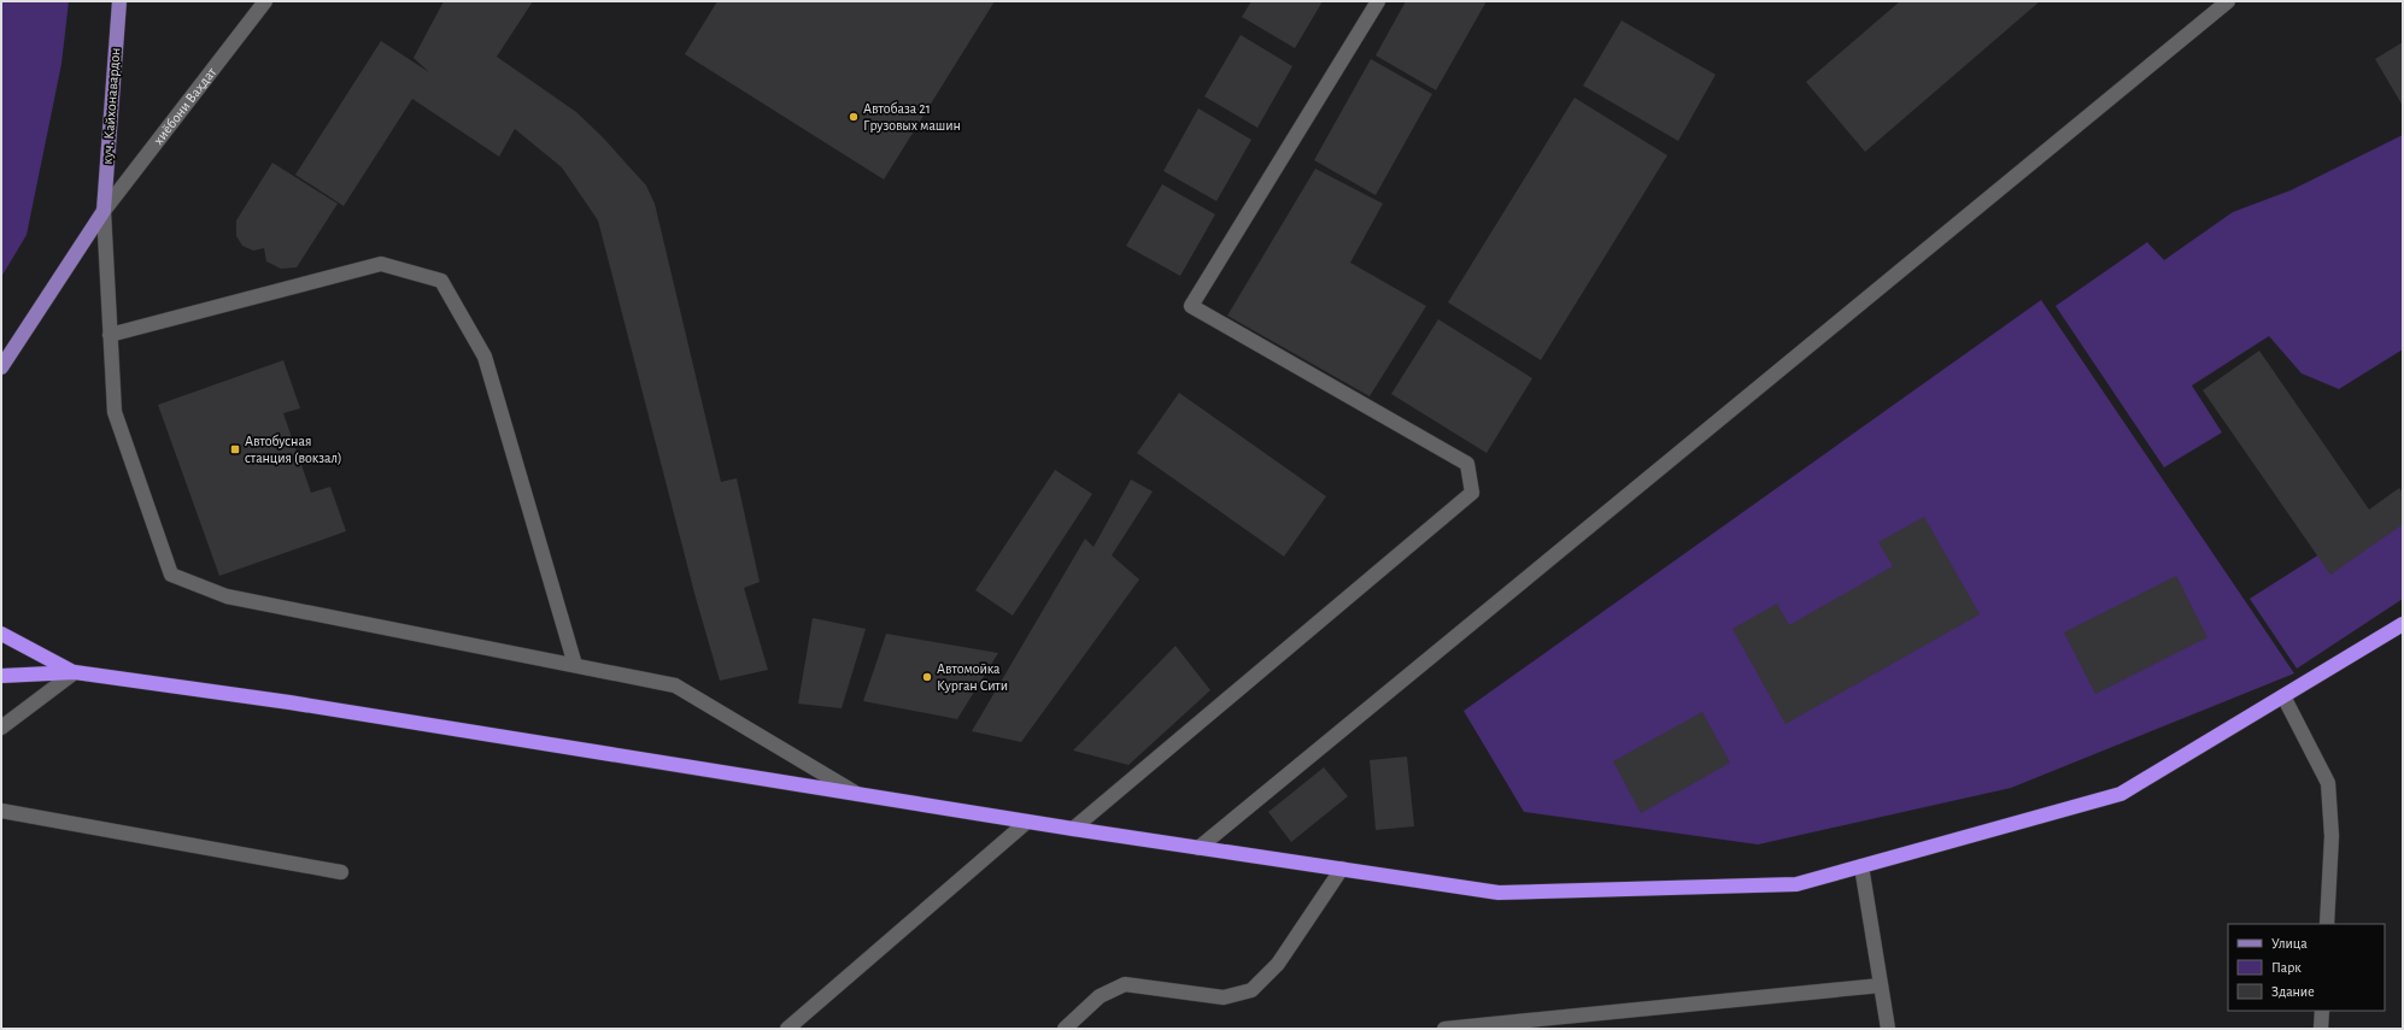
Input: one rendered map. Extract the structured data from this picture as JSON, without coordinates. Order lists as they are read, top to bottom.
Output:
{
  "streets": {
    "main road": ["куч. Кайхонавардон"],
    "street": ["хиёбони Ваҳдат"]
  },
  "crossings": [
    ["куч. Кайхонавардон", "хиёбони Ваҳдат"]
  ],
  "places": {
    "other": ["Автобаза 21 Грузовых машин", "Автомойка Курган Сити"],
    "transit": ["Автобусная станция (вокзал)"]
  },
  "legend": ["Улица", "Парк", "Здание"]
}
